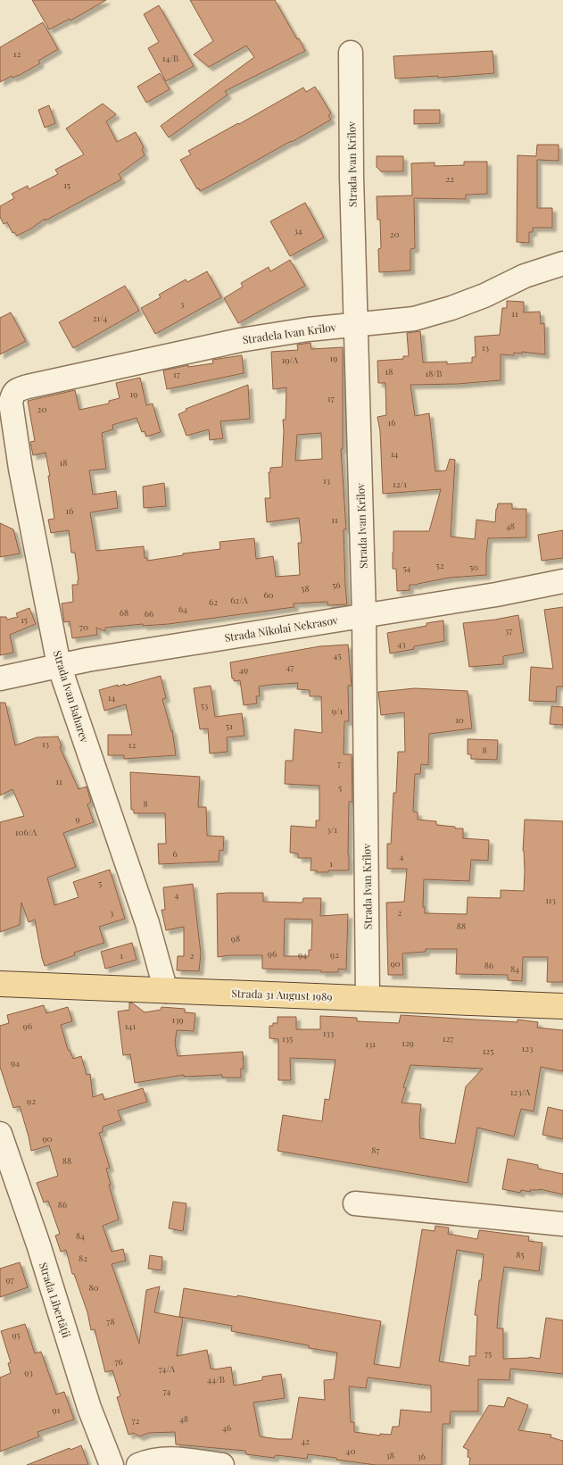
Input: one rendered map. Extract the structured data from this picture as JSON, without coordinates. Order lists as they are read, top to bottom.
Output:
{
  "streets": {
    "main road": ["Strada 31 August 1989"],
    "street": [
      "Strada Ivan Krîlov",
      "Stradela Ivan Krîlov",
      "Strada Nikolai Nekrasov",
      "Strada Ivan Baharev",
      "Strada Libertății"
    ]
  },
  "crossings": [
    ["Strada Ivan Krîlov", "Stradela Ivan Krîlov"],
    ["Strada Ivan Krîlov", "Strada Nikolai Nekrasov"],
    ["Strada Ivan Krîlov", "Strada 31 August 1989"],
    ["Stradela Ivan Krîlov", "Strada Ivan Baharev"],
    ["Strada Nikolai Nekrasov", "Strada Ivan Baharev"],
    ["Strada Ivan Baharev", "Strada 31 August 1989"]
  ],
  "house_numbers": [
    "12",
    "14/B",
    "22",
    "15",
    "34",
    "20",
    "3",
    "11",
    "21/4",
    "13",
    "19",
    "19/A",
    "18",
    "18/B",
    "17",
    "19",
    "17",
    "20",
    "16",
    "14",
    "18",
    "13",
    "12/1",
    "16",
    "11",
    "48",
    "52",
    "50",
    "54",
    "56",
    "58",
    "60",
    "62/A",
    "62",
    "64",
    "68",
    "66",
    "15",
    "70",
    "37",
    "43",
    "45",
    "47",
    "49",
    "14",
    "53",
    "9/1",
    "10",
    "51",
    "13",
    "12",
    "8",
    "7",
    "11",
    "5",
    "8",
    "9",
    "3/1",
    "106/A",
    "6",
    "4",
    "1",
    "5",
    "4",
    "113",
    "3",
    "2",
    "88",
    "98",
    "96",
    "94",
    "92",
    "1",
    "2",
    "90",
    "86",
    "84",
    "139",
    "96",
    "141",
    "133",
    "135",
    "127",
    "129",
    "131",
    "123",
    "125",
    "94",
    "123/A",
    "92",
    "90",
    "87",
    "88",
    "86",
    "84",
    "85",
    "82",
    "97",
    "80",
    "78",
    "95",
    "75",
    "76",
    "74/A",
    "93",
    "44/B",
    "74",
    "91",
    "48",
    "72",
    "46",
    "42",
    "40",
    "38",
    "36"
  ]
}
